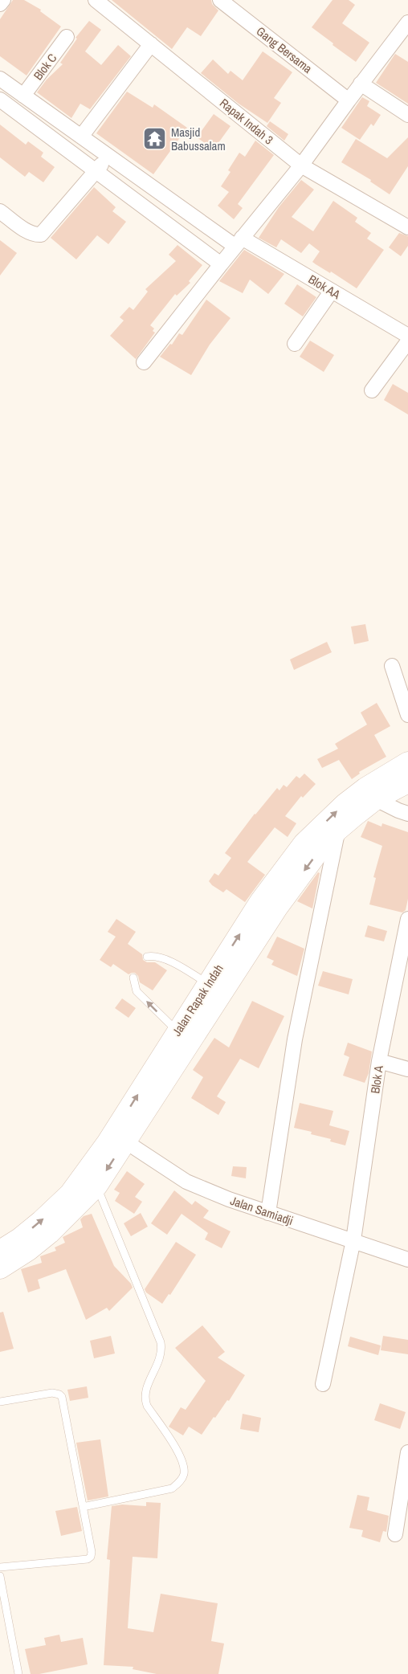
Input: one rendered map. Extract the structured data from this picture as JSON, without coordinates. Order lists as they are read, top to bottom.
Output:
{
  "streets": {
    "main road": ["Jalan Rapak Indah"],
    "street": [
      "Gang Bersama",
      "Blok C",
      "Rapak Indah 3",
      "Blok AA",
      "Blok A",
      "Jalan Samiadji"
    ]
  },
  "crossings": [
    ["Blok C", "Blok AA"],
    ["Jalan Rapak Indah", "Jalan Samiadji"],
    ["Blok A", "Jalan Samiadji"]
  ],
  "places": {
    "temple": ["Masjid Babussalam"]
  }
}
